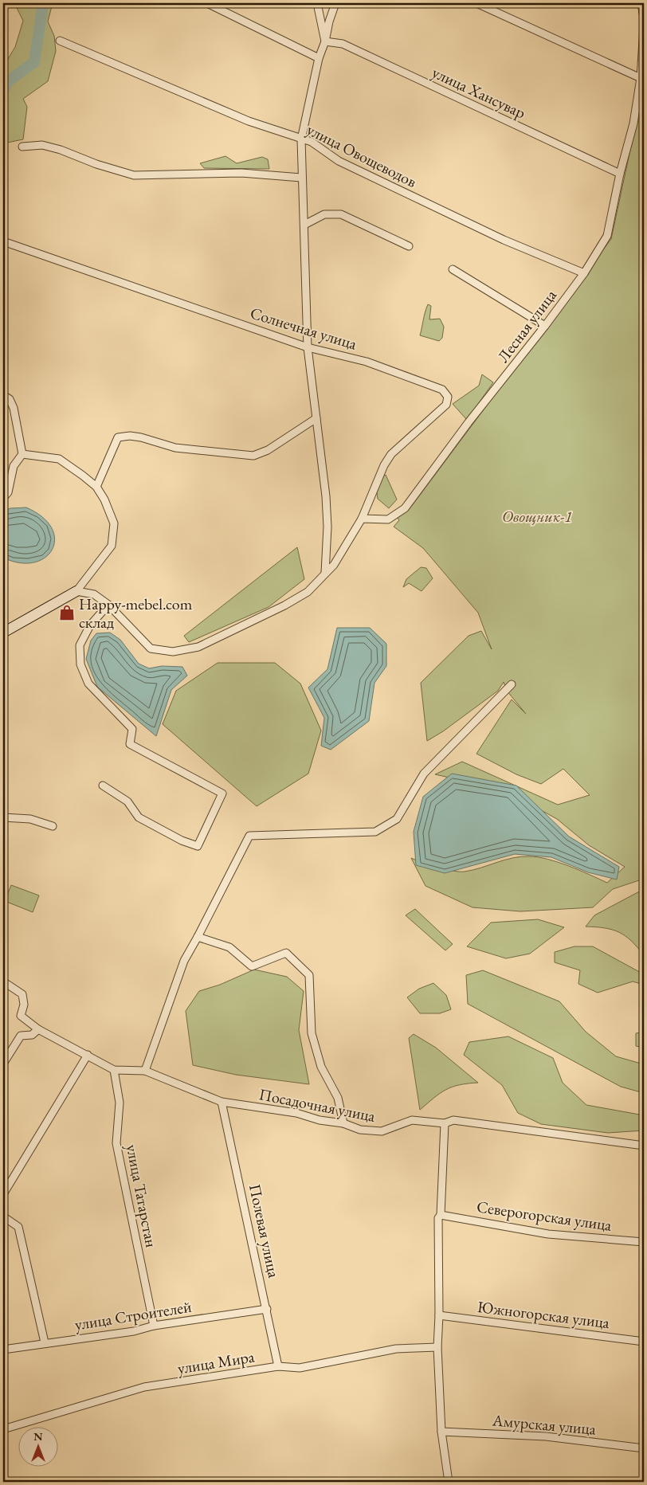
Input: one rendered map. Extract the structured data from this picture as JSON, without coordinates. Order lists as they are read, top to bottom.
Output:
{
  "streets": {
    "street": [
      "улица Хансувар",
      "улица Овощеводов",
      "Лесная улица",
      "Солнечная улица",
      "Посадочная улица",
      "улица Татарстан",
      "Северогорская улица",
      "Полевая улица",
      "Южногорская улица",
      "улица Строителей",
      "улица Мира",
      "Амурская улица"
    ]
  },
  "crossings": [
    ["улица Хансувар", "Лесная улица"],
    ["улица Овощеводов", "Лесная улица"],
    ["Лесная улица", "Солнечная улица"],
    ["Посадочная улица", "улица Татарстан"],
    ["Посадочная улица", "Полевая улица"],
    ["улица Татарстан", "улица Строителей"],
    ["Полевая улица", "улица Строителей"],
    ["Полевая улица", "улица Мира"]
  ],
  "parks": ["Овощник-1"],
  "places": {
    "shop": ["Happy-mebel.com склад"]
  },
  "north": "top"
}
